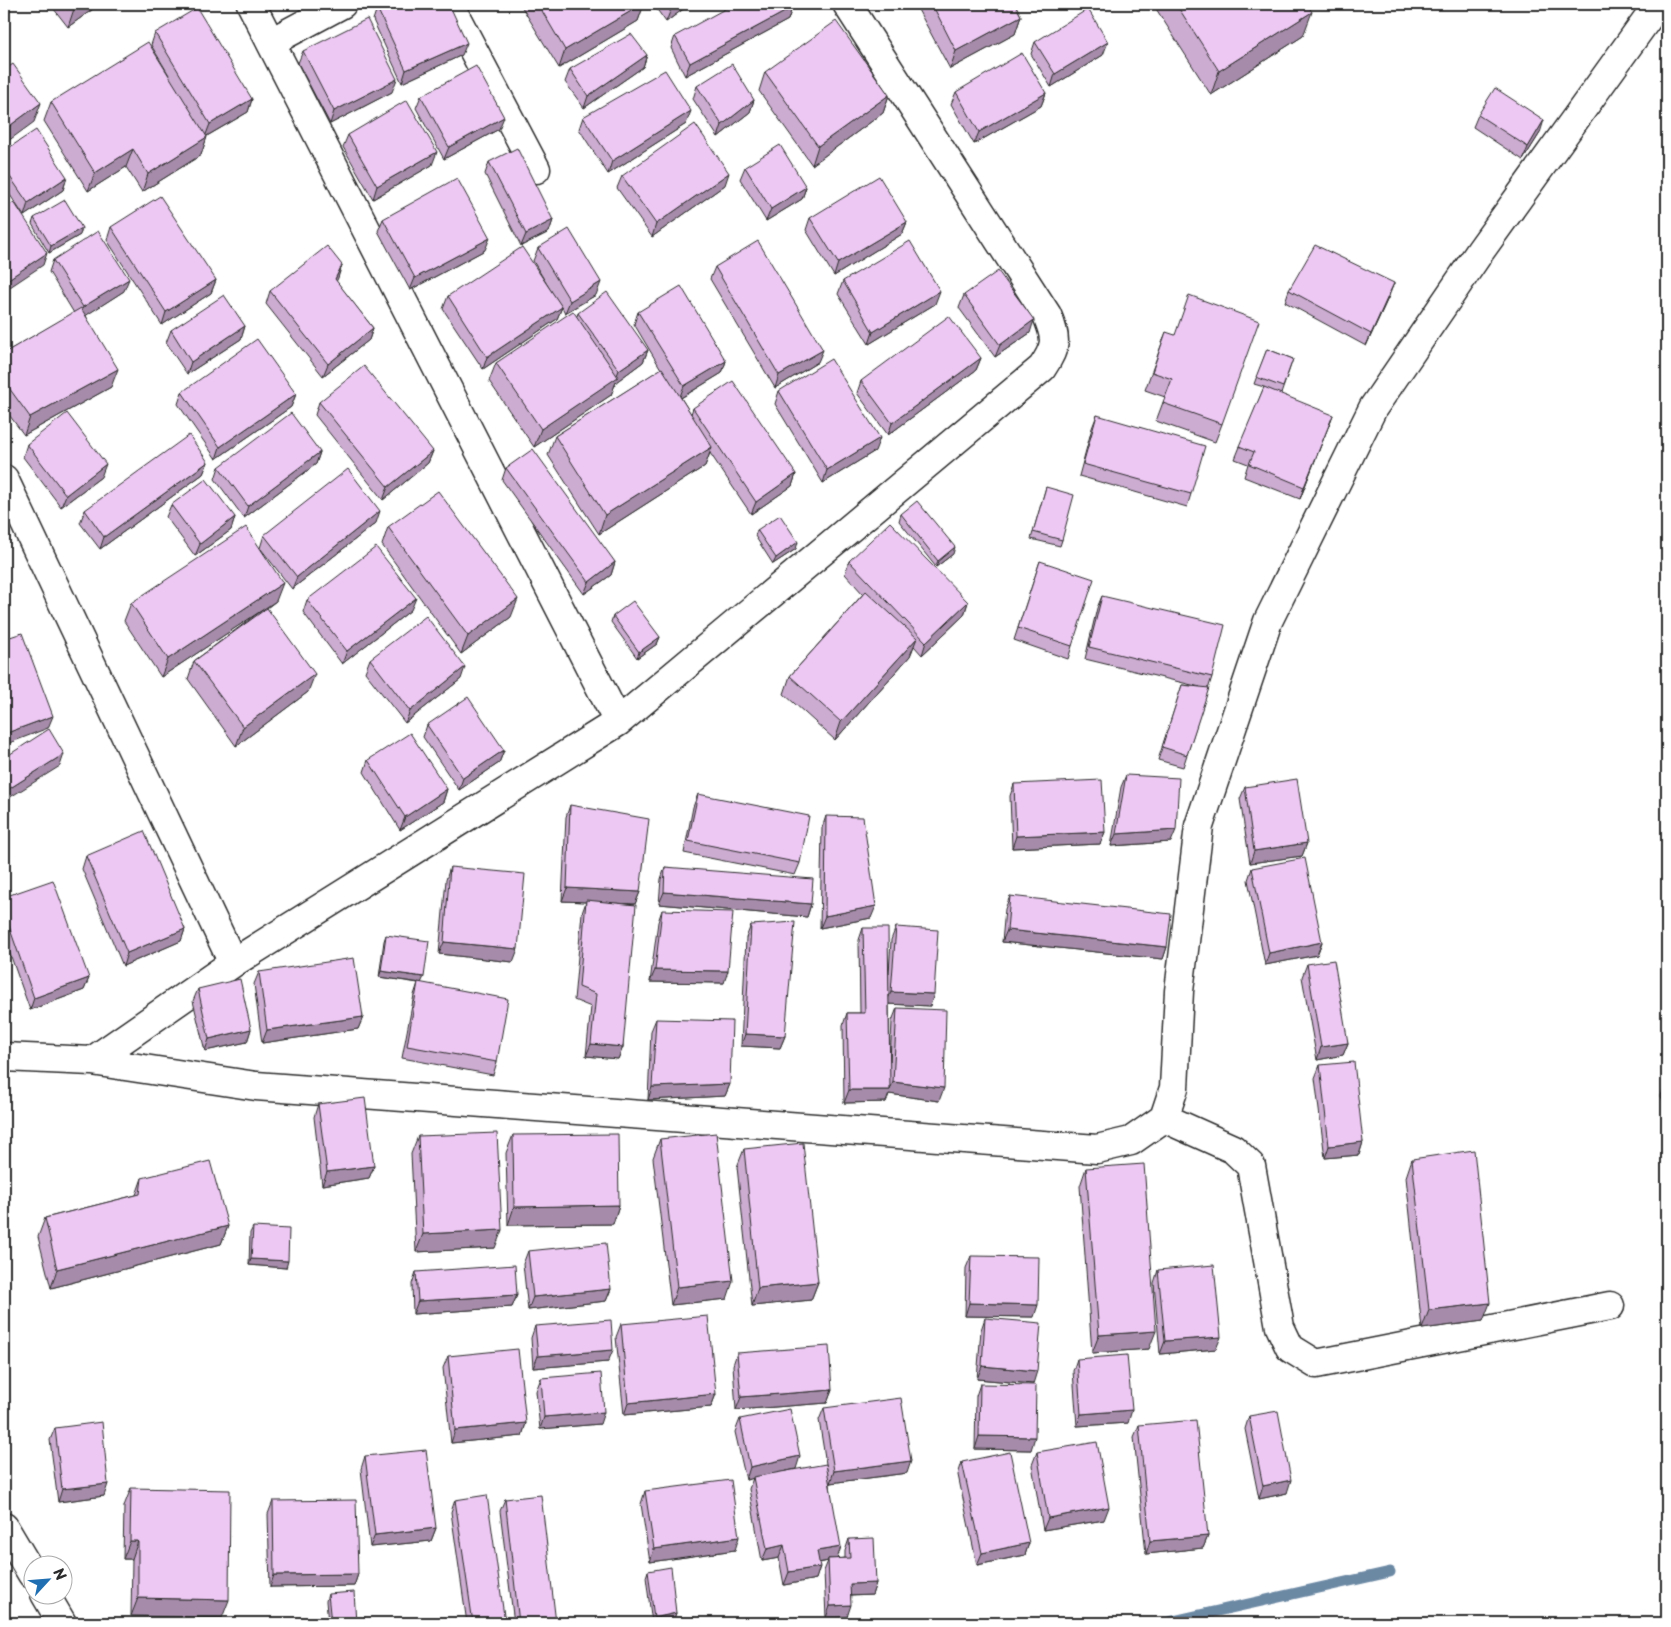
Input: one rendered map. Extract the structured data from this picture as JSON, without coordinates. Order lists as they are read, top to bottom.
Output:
{
  "north": "top right"
}
